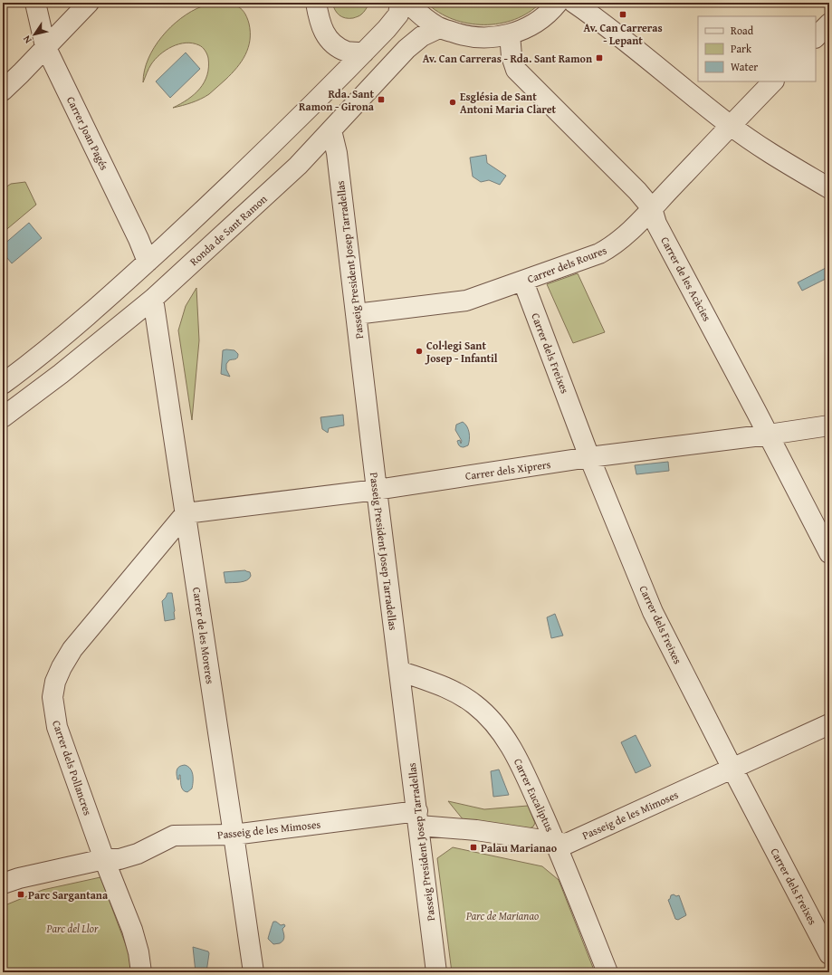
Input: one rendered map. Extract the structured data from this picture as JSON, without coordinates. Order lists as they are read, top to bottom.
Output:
{
  "streets": {
    "street": [
      "Carrer Joan Pagés",
      "Ronda de Sant Ramon",
      "Passeig President Josep Tarradellas",
      "Carrer dels Roures",
      "Carrer de les Acàcies",
      "Carrer dels Freixes",
      "Carrer dels Xiprers",
      "Carrer de les Moreres",
      "Carrer dels Pollancres",
      "Carrer Eucaliptus",
      "Passeig de les Mimoses"
    ]
  },
  "crossings": [
    ["Ronda de Sant Ramon", "Passeig President Josep Tarradellas"],
    ["Ronda de Sant Ramon", "Carrer de les Moreres"],
    ["Passeig President Josep Tarradellas", "Carrer dels Roures"],
    ["Passeig President Josep Tarradellas", "Carrer dels Xiprers"],
    ["Passeig President Josep Tarradellas", "Carrer Eucaliptus"],
    ["Passeig President Josep Tarradellas", "Passeig de les Mimoses"],
    ["Carrer dels Roures", "Carrer de les Acàcies"],
    ["Carrer dels Roures", "Carrer dels Freixes"],
    ["Carrer de les Acàcies", "Carrer dels Xiprers"],
    ["Carrer dels Freixes", "Carrer dels Xiprers"],
    ["Carrer dels Freixes", "Passeig de les Mimoses"],
    ["Carrer dels Xiprers", "Carrer de les Moreres"],
    ["Carrer dels Xiprers", "Carrer dels Pollancres"],
    ["Carrer de les Moreres", "Carrer dels Pollancres"],
    ["Carrer de les Moreres", "Passeig de les Mimoses"],
    ["Carrer dels Pollancres", "Passeig de les Mimoses"],
    ["Carrer Eucaliptus", "Passeig de les Mimoses"]
  ],
  "parks": ["Parc de Marianao", "Parc del Llor"],
  "places": {
    "transit": [
      "Av. Can Carreras - Lepant",
      "Av. Can Carreras - Rda. Sant Ramon",
      "Rda. Sant Ramon - Girona",
      "Palau Marianao",
      "Parc Sargantana"
    ],
    "other": ["Església de Sant Antoni Maria Claret", "Col·legi Sant Josep - Infantil"]
  },
  "legend": ["Road", "Park", "Water"],
  "north": "bottom left"
}
